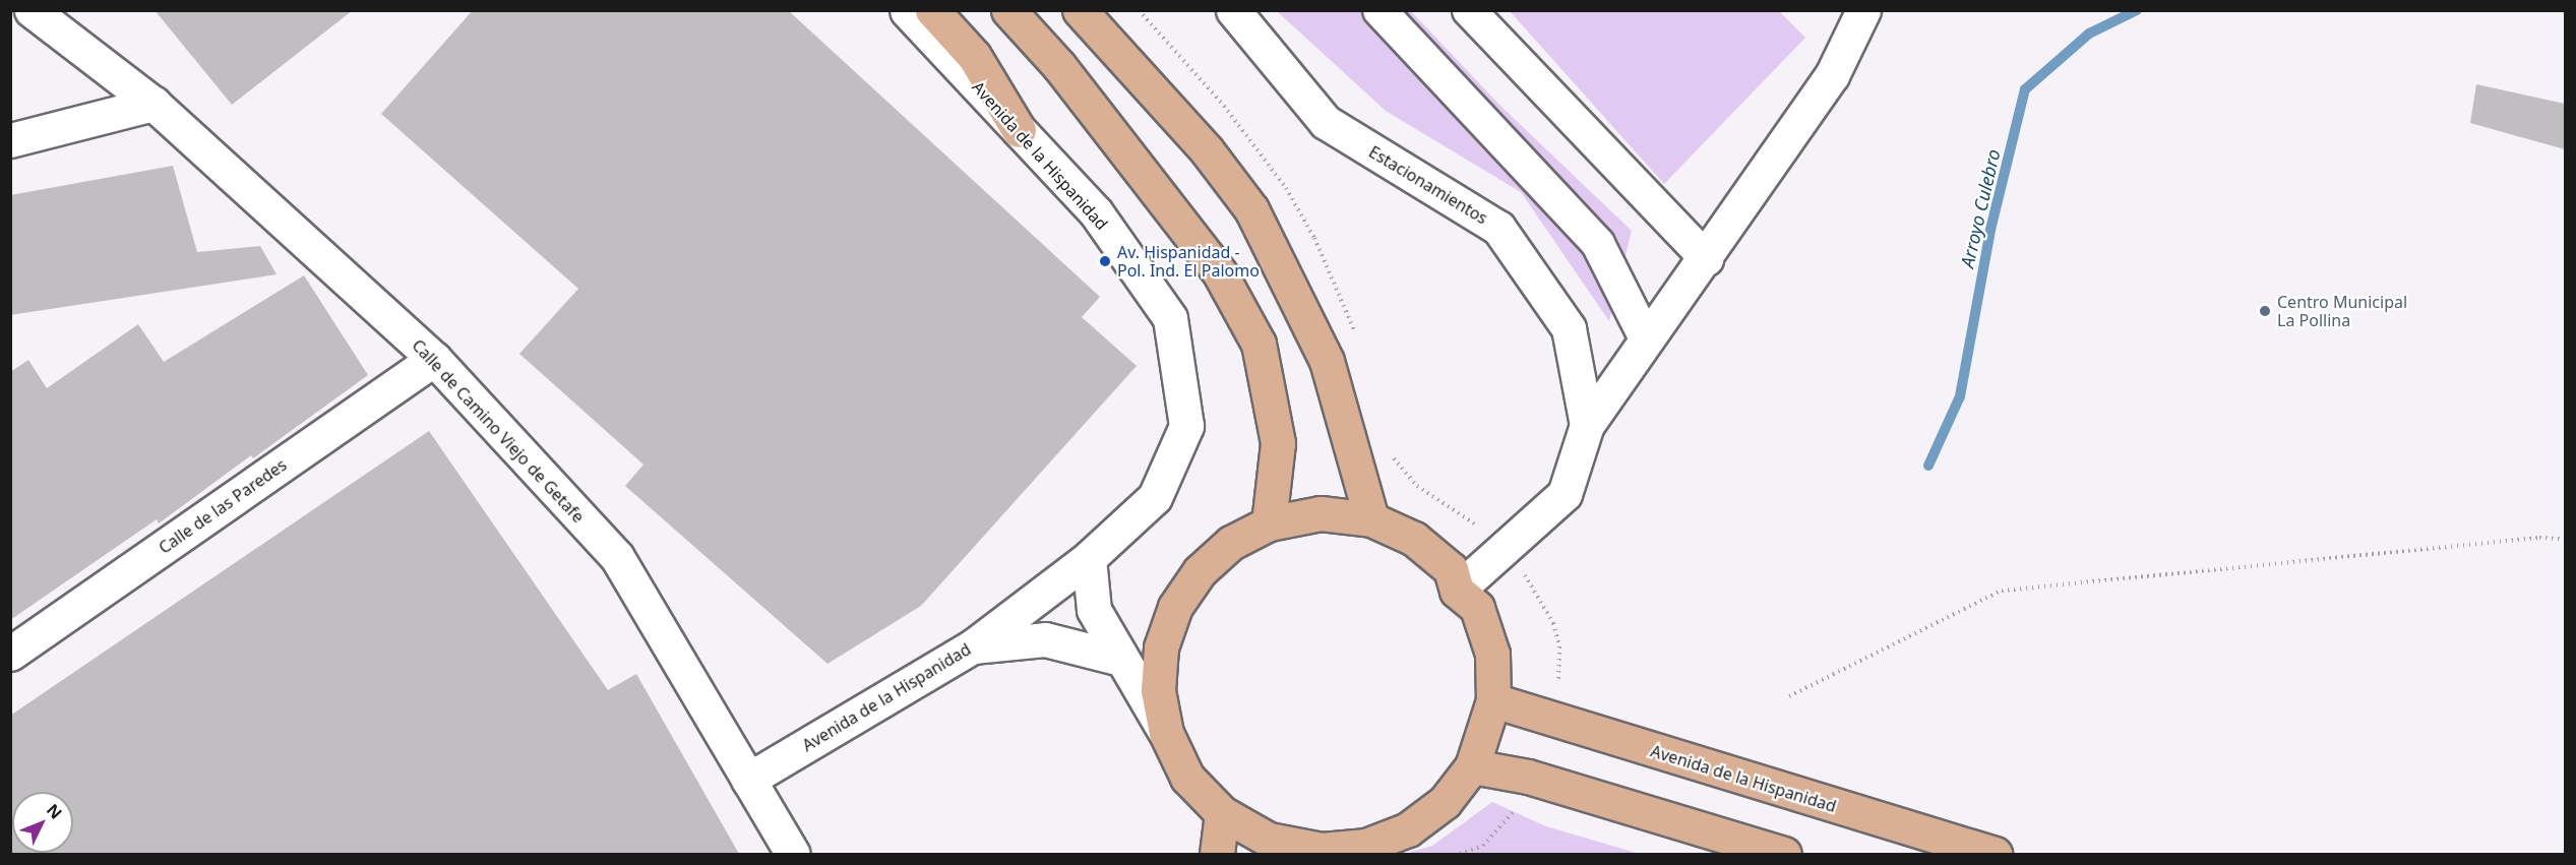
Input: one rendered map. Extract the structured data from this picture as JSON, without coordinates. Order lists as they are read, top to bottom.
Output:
{
  "streets": {
    "main road": ["Avenida de la Hispanidad"],
    "street": ["Estacionamientos", "Calle de Camino Viejo de Getafe", "Calle de las Paredes"]
  },
  "crossings": [
    ["Avenida de la Hispanidad", "Calle de Camino Viejo de Getafe"],
    ["Calle de Camino Viejo de Getafe", "Calle de las Paredes"]
  ],
  "water": ["Arroyo Culebro"],
  "places": ["Av. Hispanidad - Pol. Ind. El Palomo", "Centro Municipal La Pollina"],
  "north": "top right"
}
